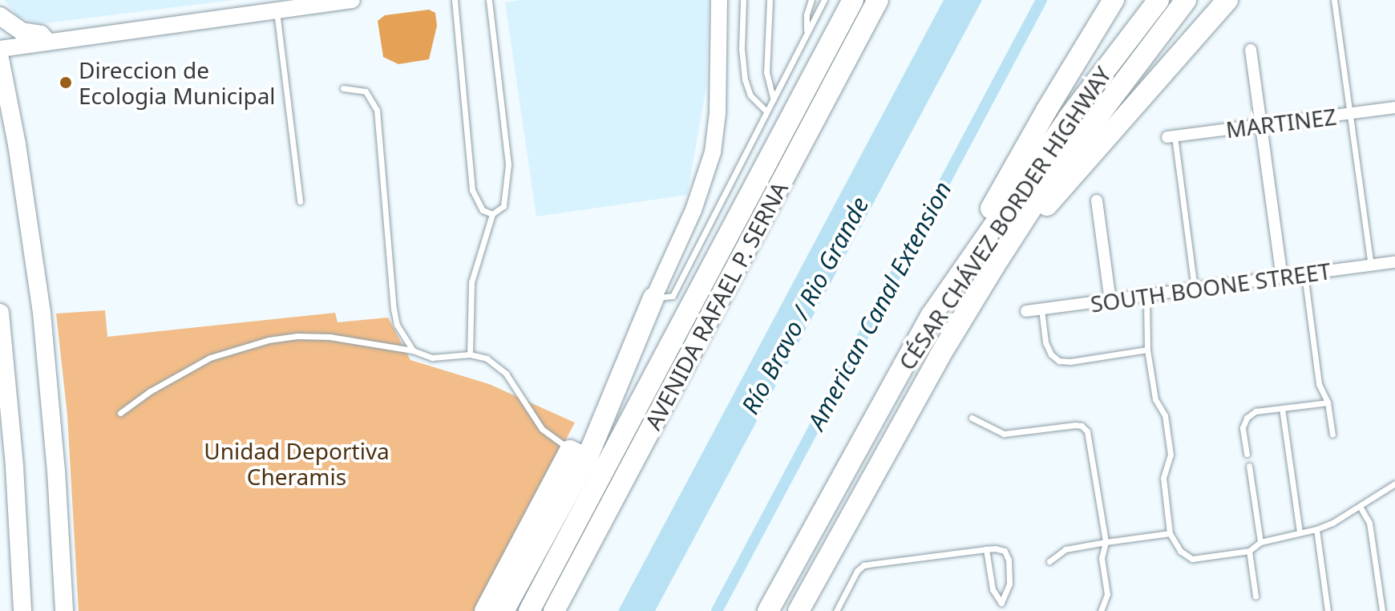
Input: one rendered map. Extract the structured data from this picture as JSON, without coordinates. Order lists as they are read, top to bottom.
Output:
{
  "streets": {
    "highway": ["CÉSAR CHÁVEZ BORDER HIGHWAY", "AVENIDA RAFAEL P. SERNA"],
    "street": ["MARTINEZ", "SOUTH BOONE STREET"]
  },
  "water": ["Río Bravo / Rio Grande", "American Canal Extension"],
  "parks": ["Unidad Deportiva Cheramis"],
  "places": ["Direccion de Ecologia Municipal"]
}
